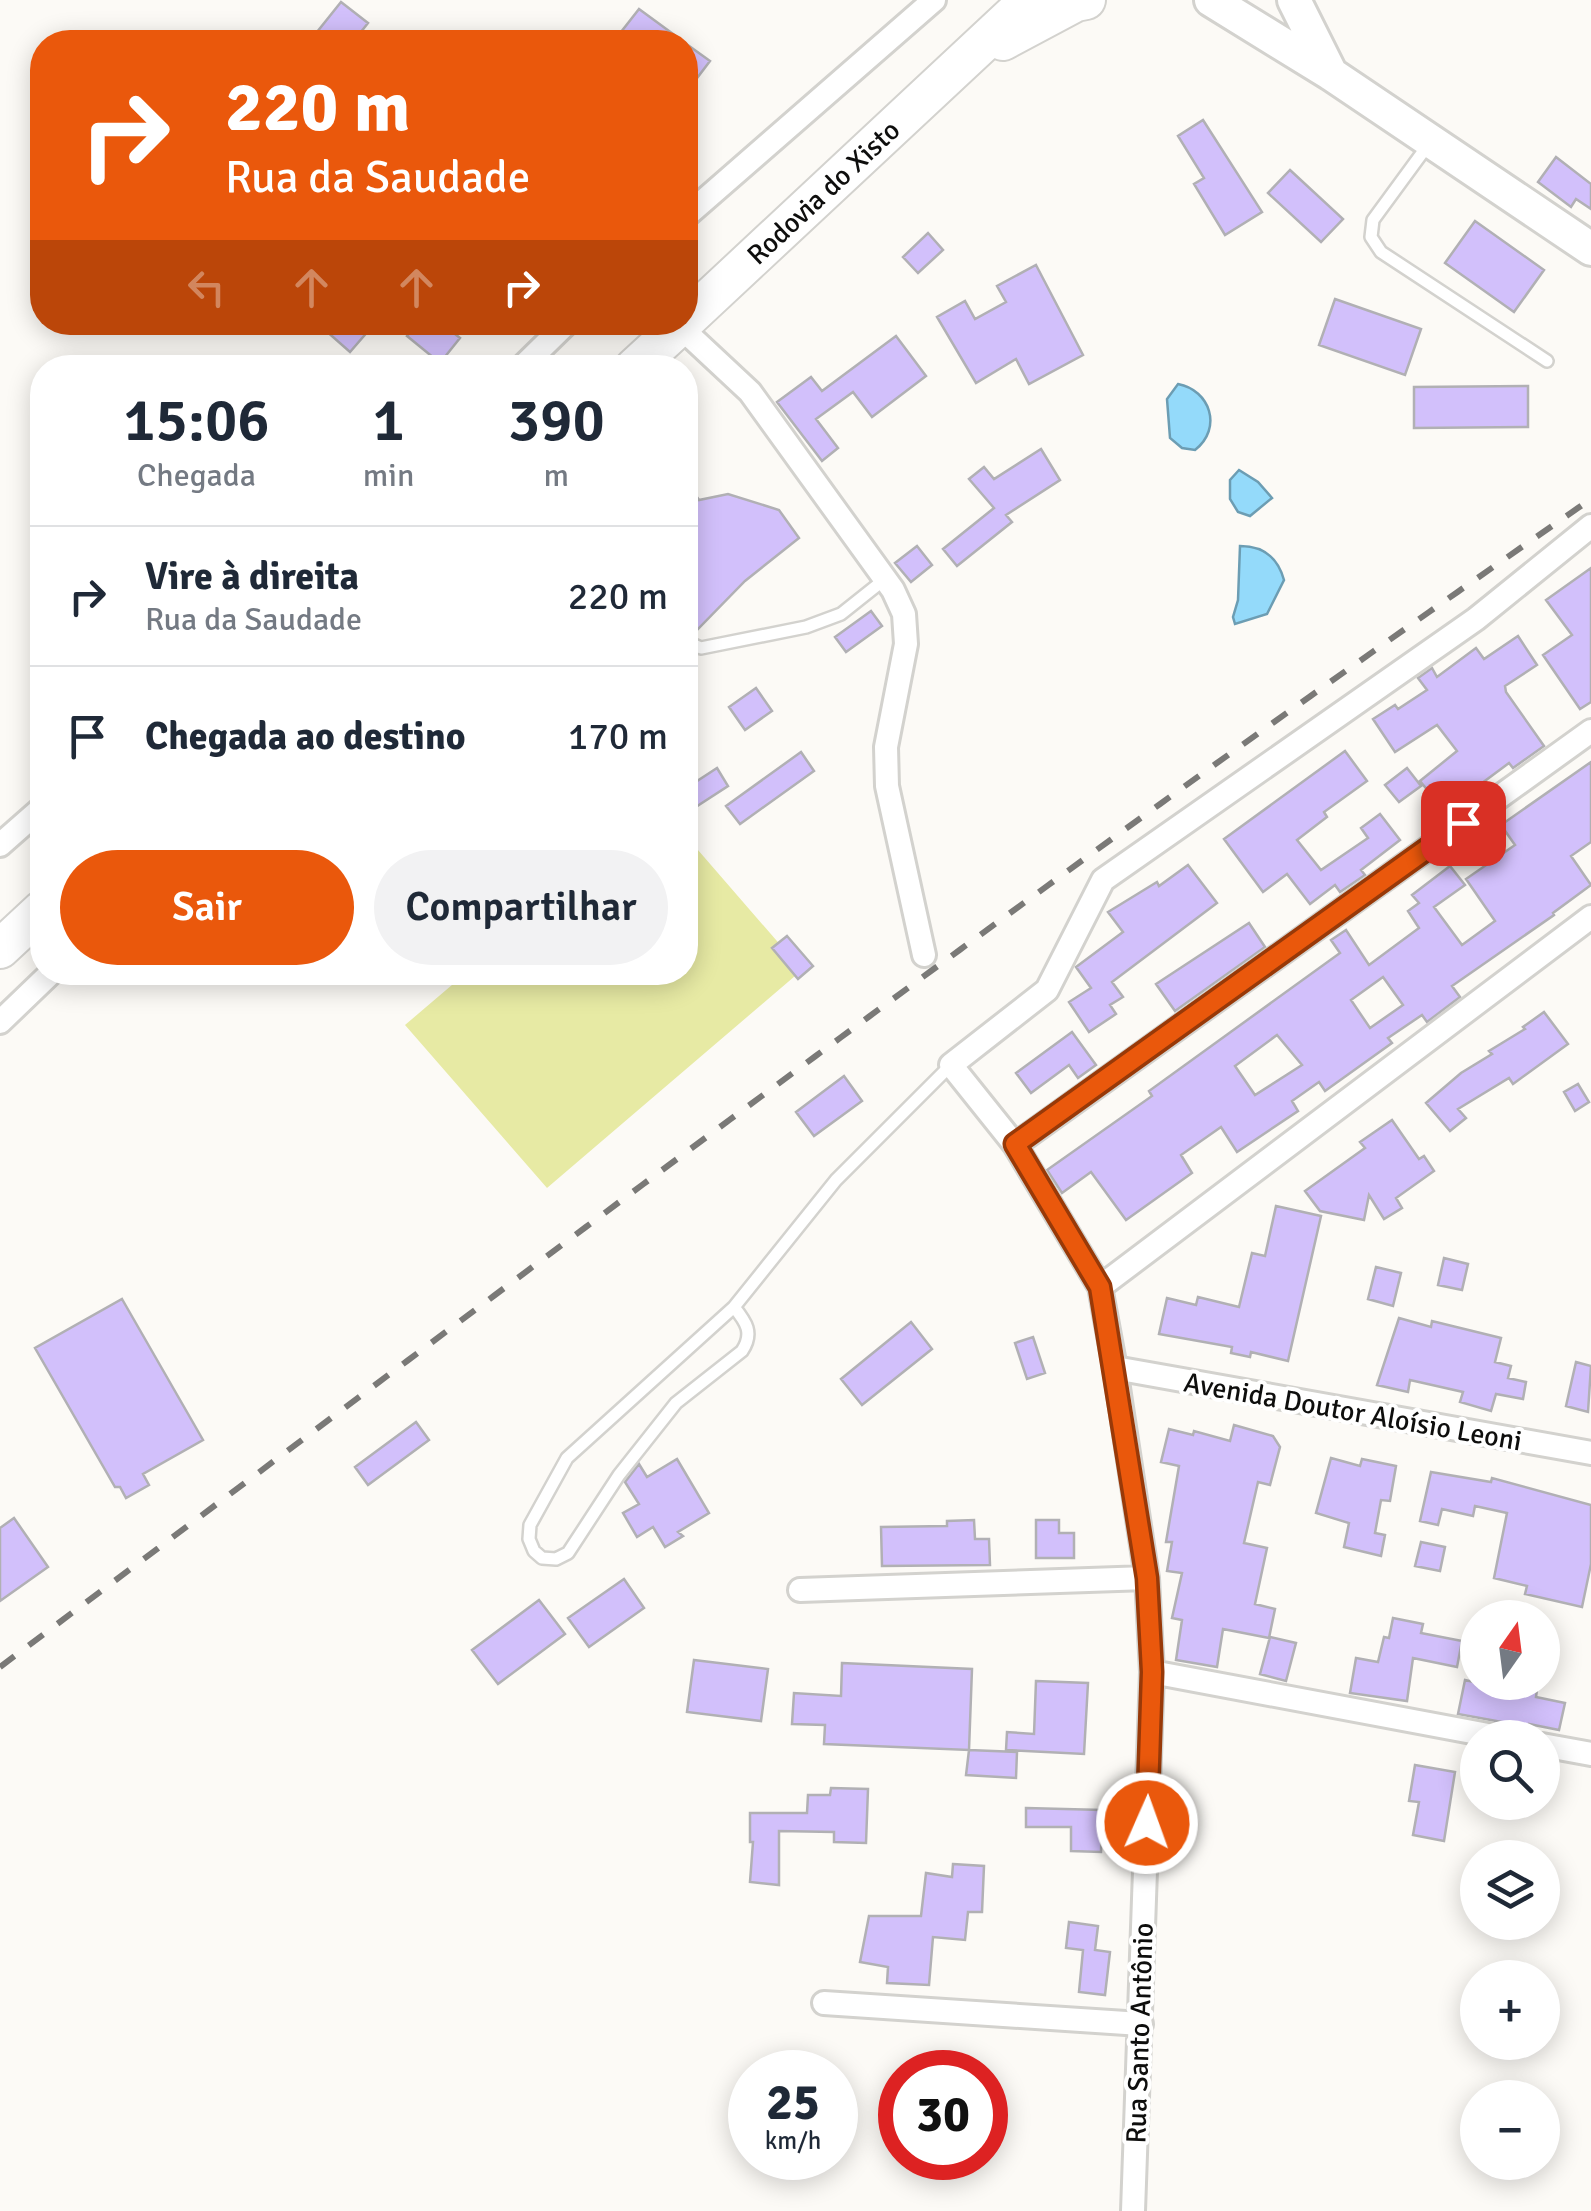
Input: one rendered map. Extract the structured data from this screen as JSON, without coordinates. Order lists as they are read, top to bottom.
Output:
{
  "streets": {
    "highway": ["Rodovia do Xisto"],
    "street": ["Avenida Doutor Aloísio Leoni", "Rua Santo Antônio"]
  },
  "crossings": [
    ["Avenida Doutor Aloísio Leoni", "Rua Santo Antônio"]
  ],
  "north": "top",
  "page": {
    "turn": ["220 m", "Rua da Saudade"],
    "eta": [
      "15:06",
      "Chegada",
      "1",
      "min",
      "390",
      "m"
    ],
    "list": [
      {
        "name": "Vire à direita",
        "note": "Rua da Saudade",
        "value": "220 m"
      },
      {
        "name": "Chegada ao destino",
        "value": "170 m"
      }
    ],
    "buttons": ["Sair", "Compartilhar"],
    "map_buttons": ["+", "−"],
    "speed": "25 km/h",
    "limit": "30"
  }
}
